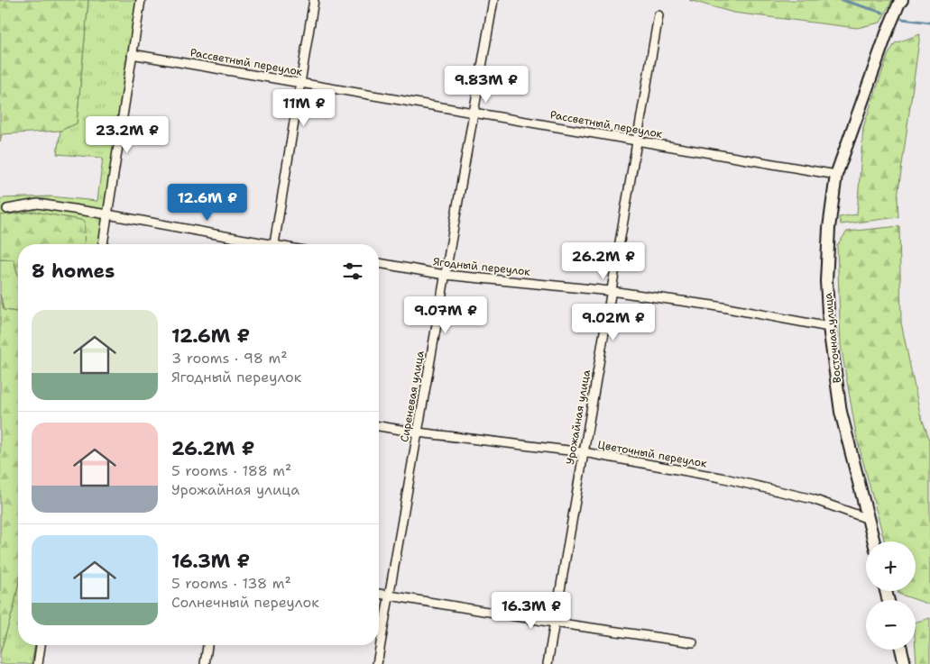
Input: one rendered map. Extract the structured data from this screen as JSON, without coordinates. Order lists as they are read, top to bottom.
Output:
{
  "streets": {
    "street": [
      "Рассветный переулок",
      "Ягодный переулок",
      "Восточная улица",
      "Сиреневая улица",
      "Урожайная улица",
      "Цветочный переулок"
    ]
  },
  "crossings": [
    ["Рассветный переулок", "Восточная улица"],
    ["Рассветный переулок", "Сиреневая улица"],
    ["Рассветный переулок", "Урожайная улица"],
    ["Ягодный переулок", "Восточная улица"],
    ["Ягодный переулок", "Сиреневая улица"],
    ["Ягодный переулок", "Урожайная улица"],
    ["Восточная улица", "Цветочный переулок"],
    ["Сиреневая улица", "Цветочный переулок"],
    ["Урожайная улица", "Цветочный переулок"]
  ],
  "page": {
    "price": [
      "9.83M ₽",
      "11M ₽",
      "23.2M ₽",
      "12.6M ₽",
      "26.2M ₽",
      "9.07M ₽",
      "9.02M ₽",
      "16.3M ₽"
    ],
    "heading": "8 homes",
    "list": [
      {
        "name": "12.6M ₽",
        "note": "3 rooms · 98 m² · Ягодный переулок"
      },
      {
        "name": "26.2M ₽",
        "note": "5 rooms · 188 m² · Урожайная улица"
      },
      {
        "name": "16.3M ₽",
        "note": "5 rooms · 138 m² · Солнечный переулок"
      }
    ],
    "map_buttons": ["+", "−"]
  }
}
